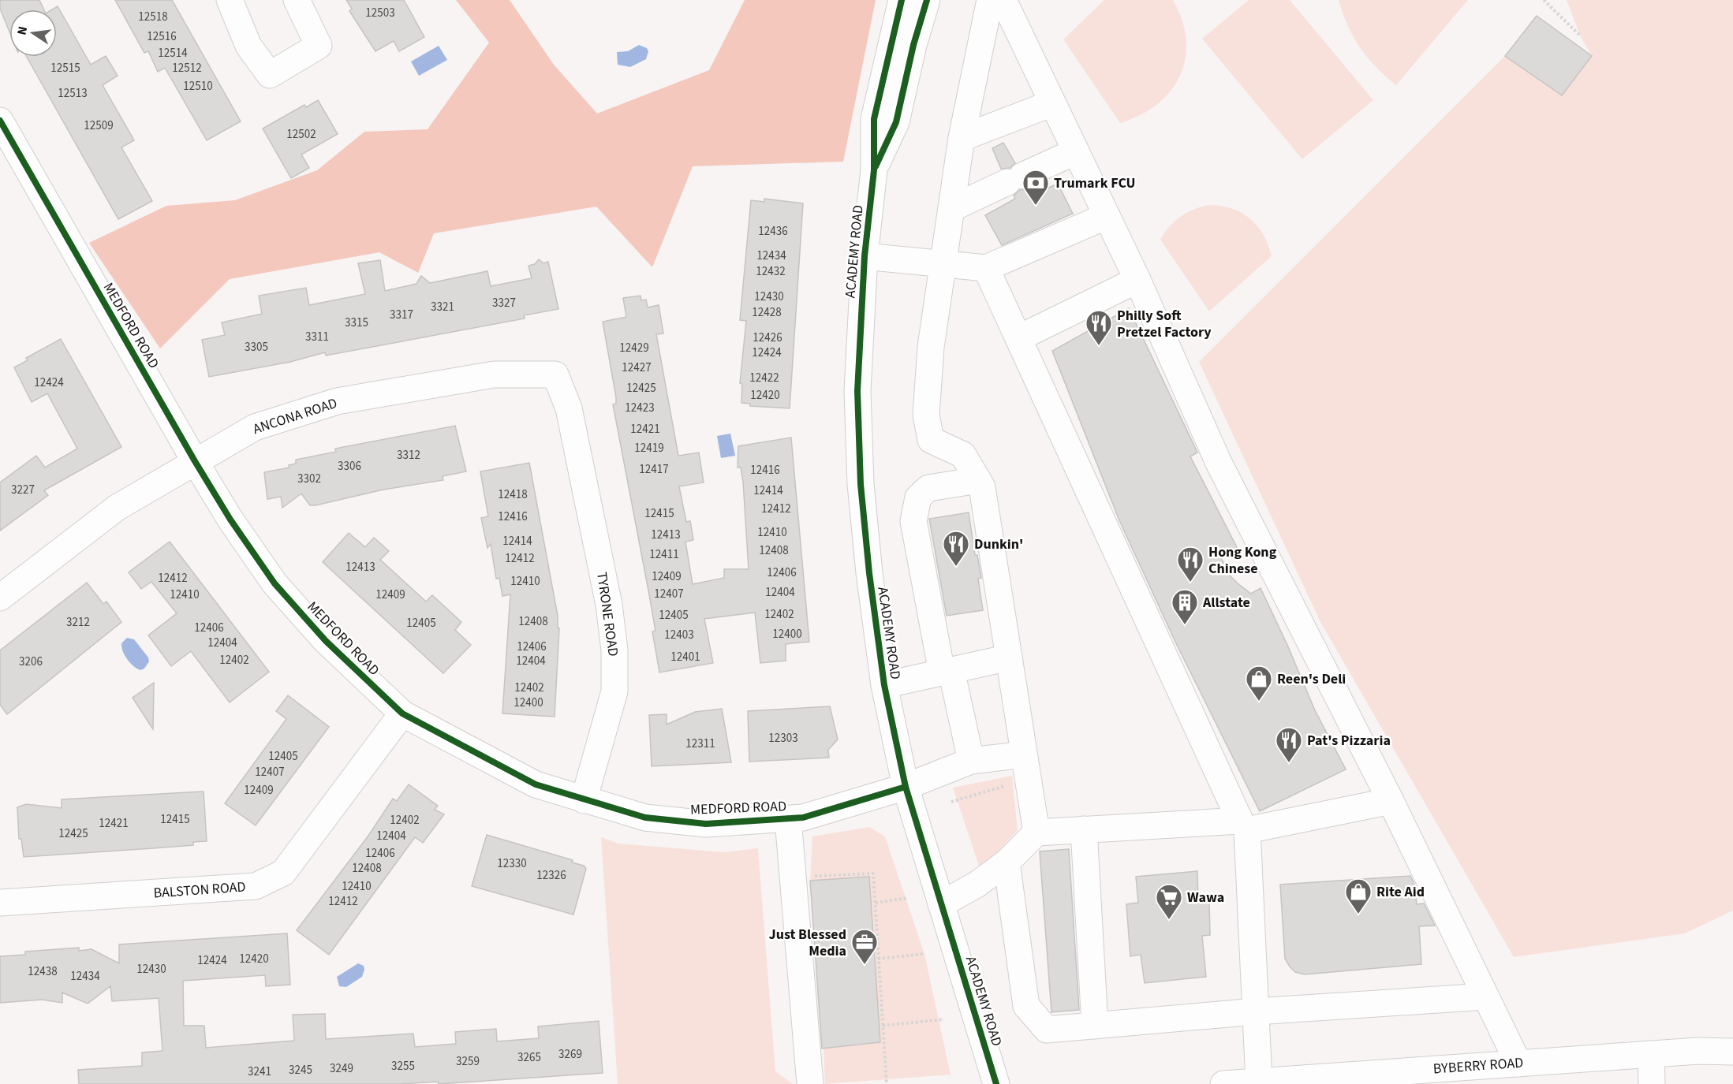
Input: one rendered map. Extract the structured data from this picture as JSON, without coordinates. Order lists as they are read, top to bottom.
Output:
{
  "streets": {
    "street": [
      "ACADEMY ROAD",
      "MEDFORD ROAD",
      "ANCONA ROAD",
      "TYRONE ROAD",
      "BALSTON ROAD",
      "BYBERRY ROAD"
    ]
  },
  "crossings": [
    ["ACADEMY ROAD", "MEDFORD ROAD"],
    ["MEDFORD ROAD", "ANCONA ROAD"],
    ["MEDFORD ROAD", "TYRONE ROAD"],
    ["MEDFORD ROAD", "BALSTON ROAD"],
    ["ANCONA ROAD", "TYRONE ROAD"]
  ],
  "places": {
    "bank": ["Trumark FCU"],
    "restaurant": [
      "Philly Soft Pretzel Factory",
      "Dunkin'",
      "Hong Kong Chinese",
      "Pat's Pizzaria"
    ],
    "building": ["Allstate"],
    "shop": ["Reen's Deli", "Rite Aid"],
    "supermarket": ["Wawa"],
    "office": ["Just Blessed Media"]
  },
  "house_numbers": [
    "12503",
    "12518",
    "12516",
    "12514",
    "12515",
    "12512",
    "12510",
    "12513",
    "12509",
    "12502",
    "12436",
    "12434",
    "12432",
    "12430",
    "3327",
    "3321",
    "12428",
    "3317",
    "3315",
    "3311",
    "12426",
    "3305",
    "12429",
    "12424",
    "12427",
    "12422",
    "12424",
    "12425",
    "12420",
    "12423",
    "12421",
    "12419",
    "3312",
    "3306",
    "12417",
    "12416",
    "3302",
    "3227",
    "12414",
    "12418",
    "12412",
    "12415",
    "12416",
    "12410",
    "12413",
    "12414",
    "12408",
    "12411",
    "12412",
    "12413",
    "12406",
    "12409",
    "12412",
    "12410",
    "12404",
    "12407",
    "12410",
    "12409",
    "12402",
    "12405",
    "12408",
    "3212",
    "12405",
    "12406",
    "12400",
    "12403",
    "12404",
    "12406",
    "12401",
    "12402",
    "12404",
    "3206",
    "12402",
    "12400",
    "12303",
    "12311",
    "12405",
    "12407",
    "12409",
    "12415",
    "12402",
    "12421",
    "12425",
    "12404",
    "12406",
    "12330",
    "12408",
    "12326",
    "12410",
    "12412",
    "12420",
    "12424",
    "12430",
    "12438",
    "12434",
    "3269",
    "3265",
    "3259",
    "3255",
    "3249",
    "3245",
    "3241"
  ],
  "north": "left"
}
